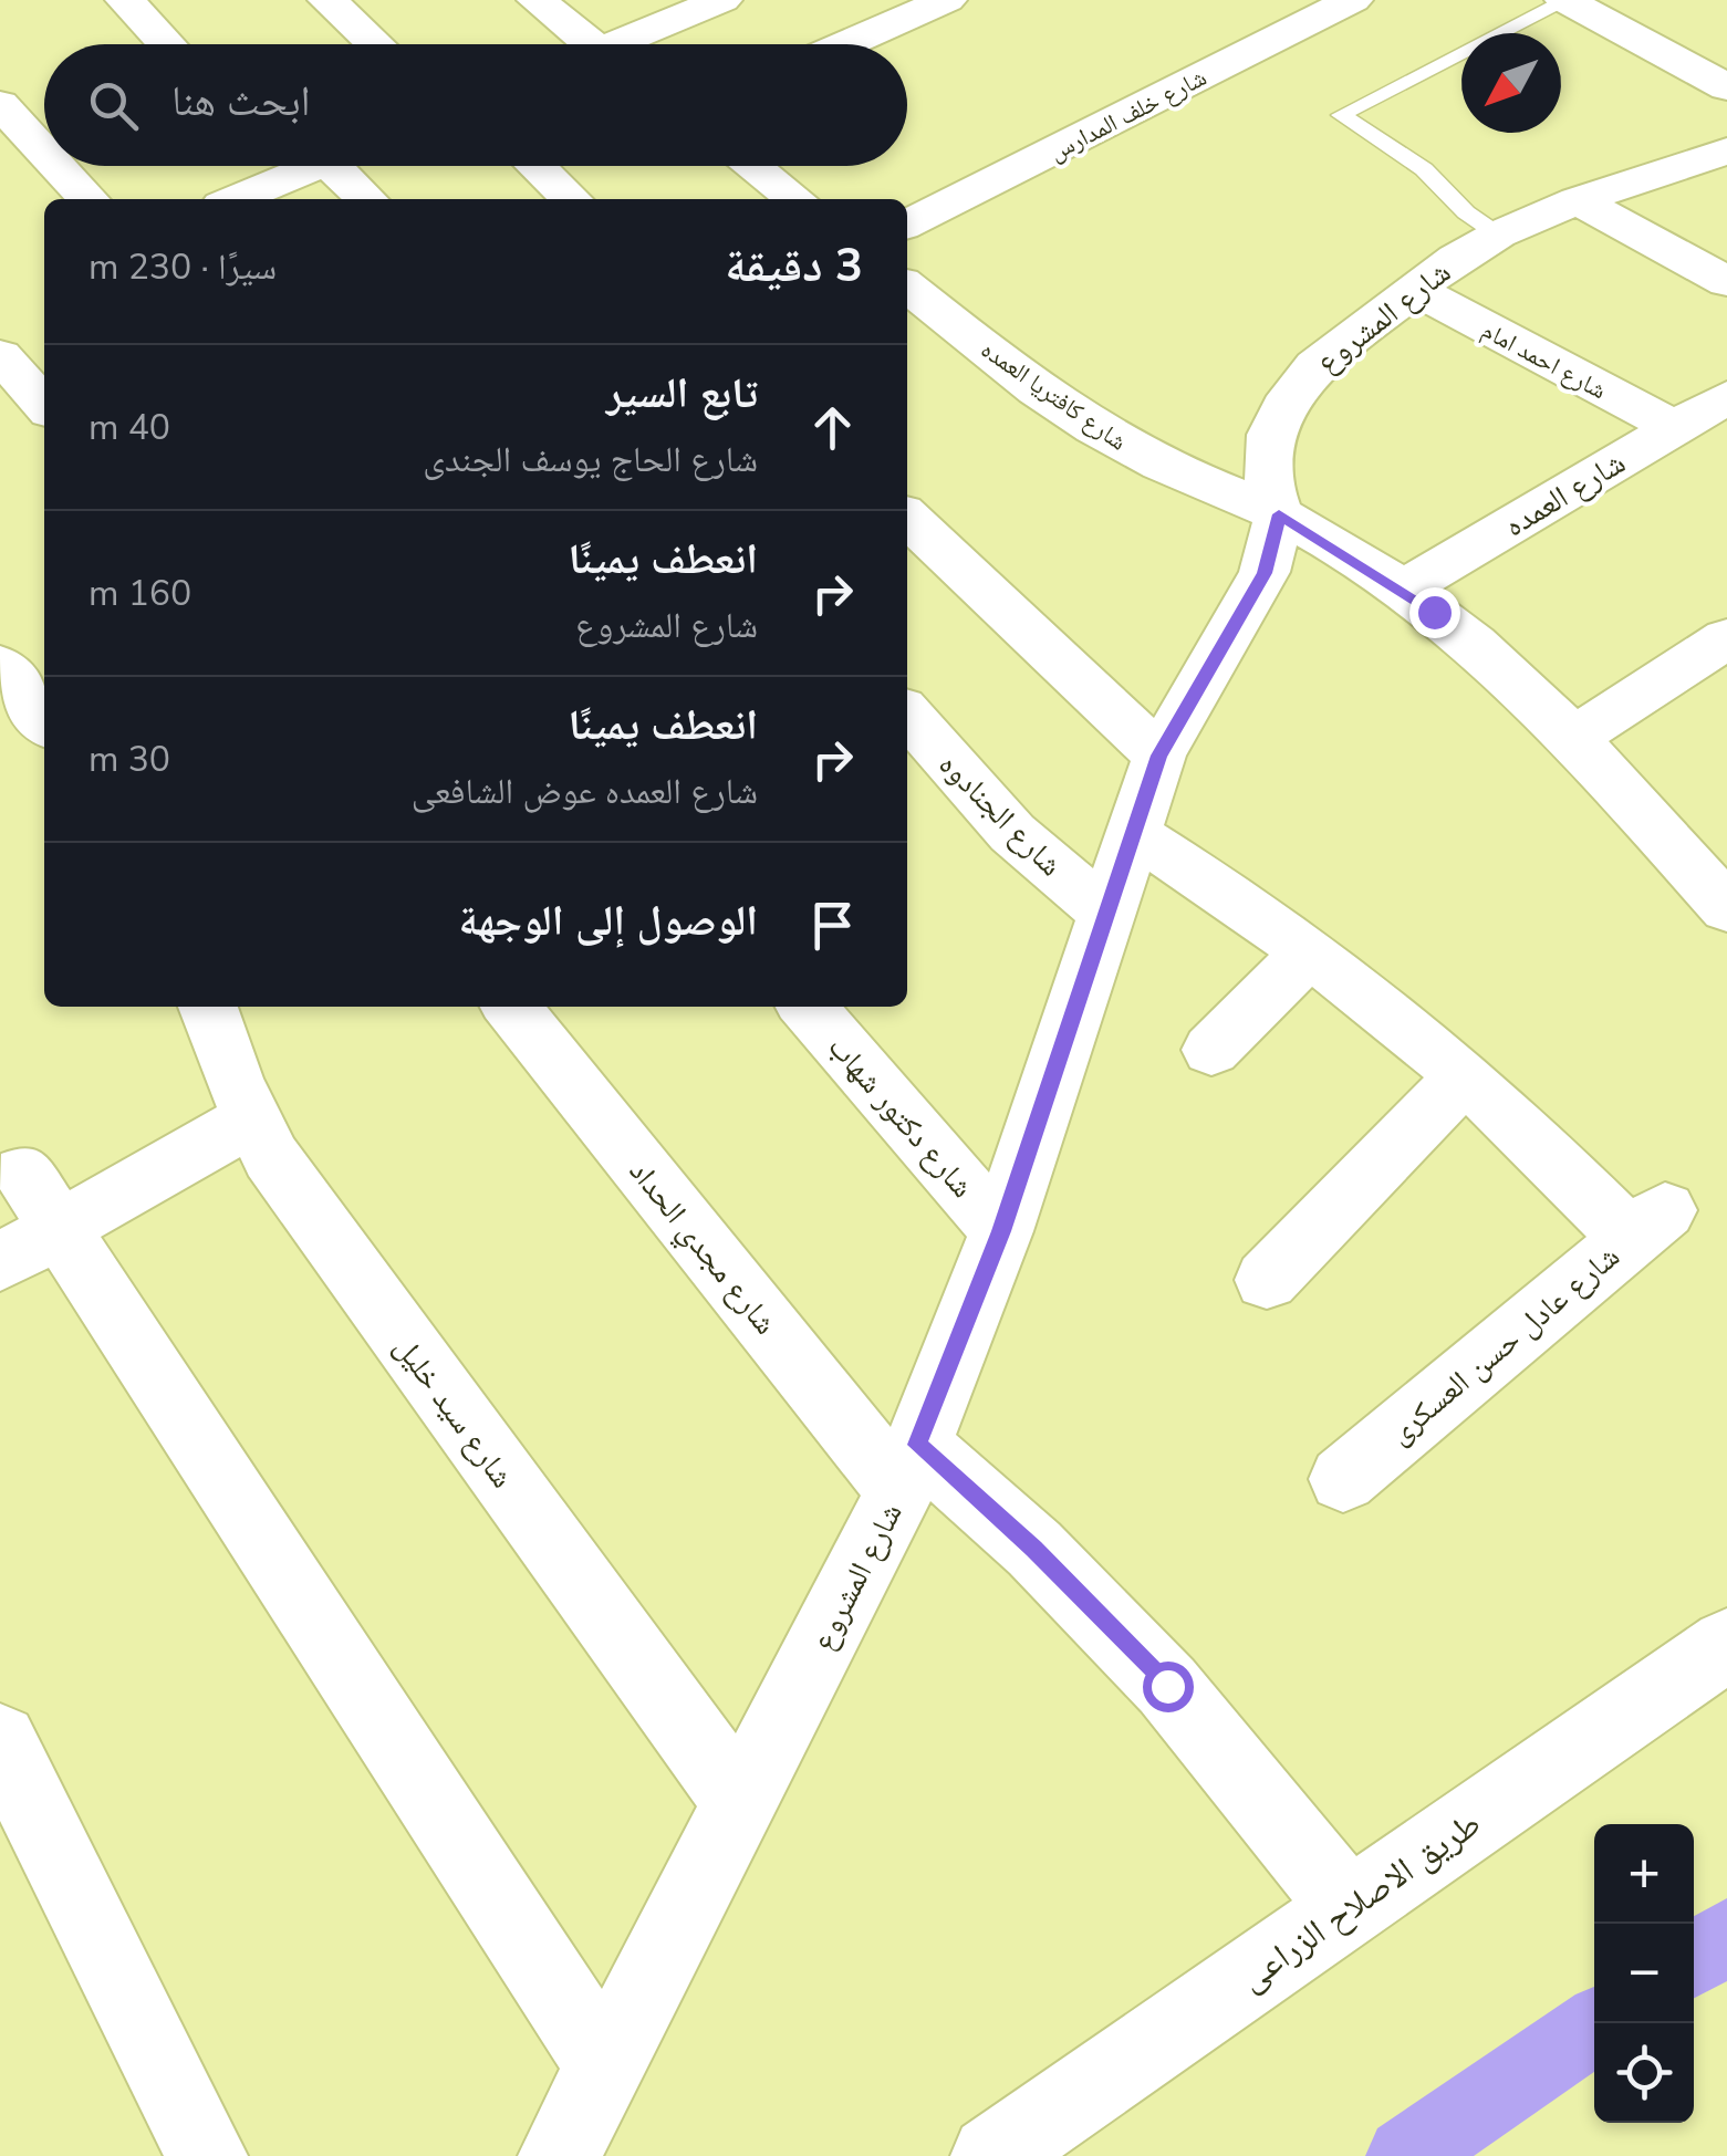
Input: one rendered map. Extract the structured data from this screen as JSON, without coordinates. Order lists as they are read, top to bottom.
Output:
{
  "streets": {
    "street": [
      "شارع خلف المدارس",
      "شارع المشروع",
      "شارع احمد امام",
      "شارع كافتريا العمده",
      "شارع العمده",
      "شارع الجنادوه",
      "شارع دكتور شهاب",
      "شارع مجدي الحداد",
      "شارع عادل حسن العسكرى",
      "شارع سيد خليل",
      "طريق الاصلاح الزراعى"
    ]
  },
  "crossings": [
    ["شارع المشروع", "شارع احمد امام"],
    ["شارع المشروع", "شارع كافتريا العمده"],
    ["شارع المشروع", "شارع الجنادوه"],
    ["شارع المشروع", "شارع دكتور شهاب"],
    ["شارع المشروع", "شارع مجدي الحداد"],
    ["شارع المشروع", "شارع سيد خليل"],
    ["شارع احمد امام", "شارع العمده"],
    ["شارع كافتريا العمده", "شارع العمده"],
    ["شارع مجدي الحداد", "طريق الاصلاح الزراعى"]
  ],
  "north": "bottom left",
  "page": {
    "search": "ابحث هنا",
    "heading": ["3 دقيقة", "سيرًا · 230 m"],
    "list": [
      ["تابع السير", "شارع الحاج يوسف الجندى", "40 m"],
      ["انعطف يمينًا", "شارع المشروع", "160 m"],
      ["انعطف يمينًا", "شارع العمده عوض الشافعى", "30 m"],
      "الوصول إلى الوجهة"
    ],
    "map_buttons": ["+", "−"]
  }
}
